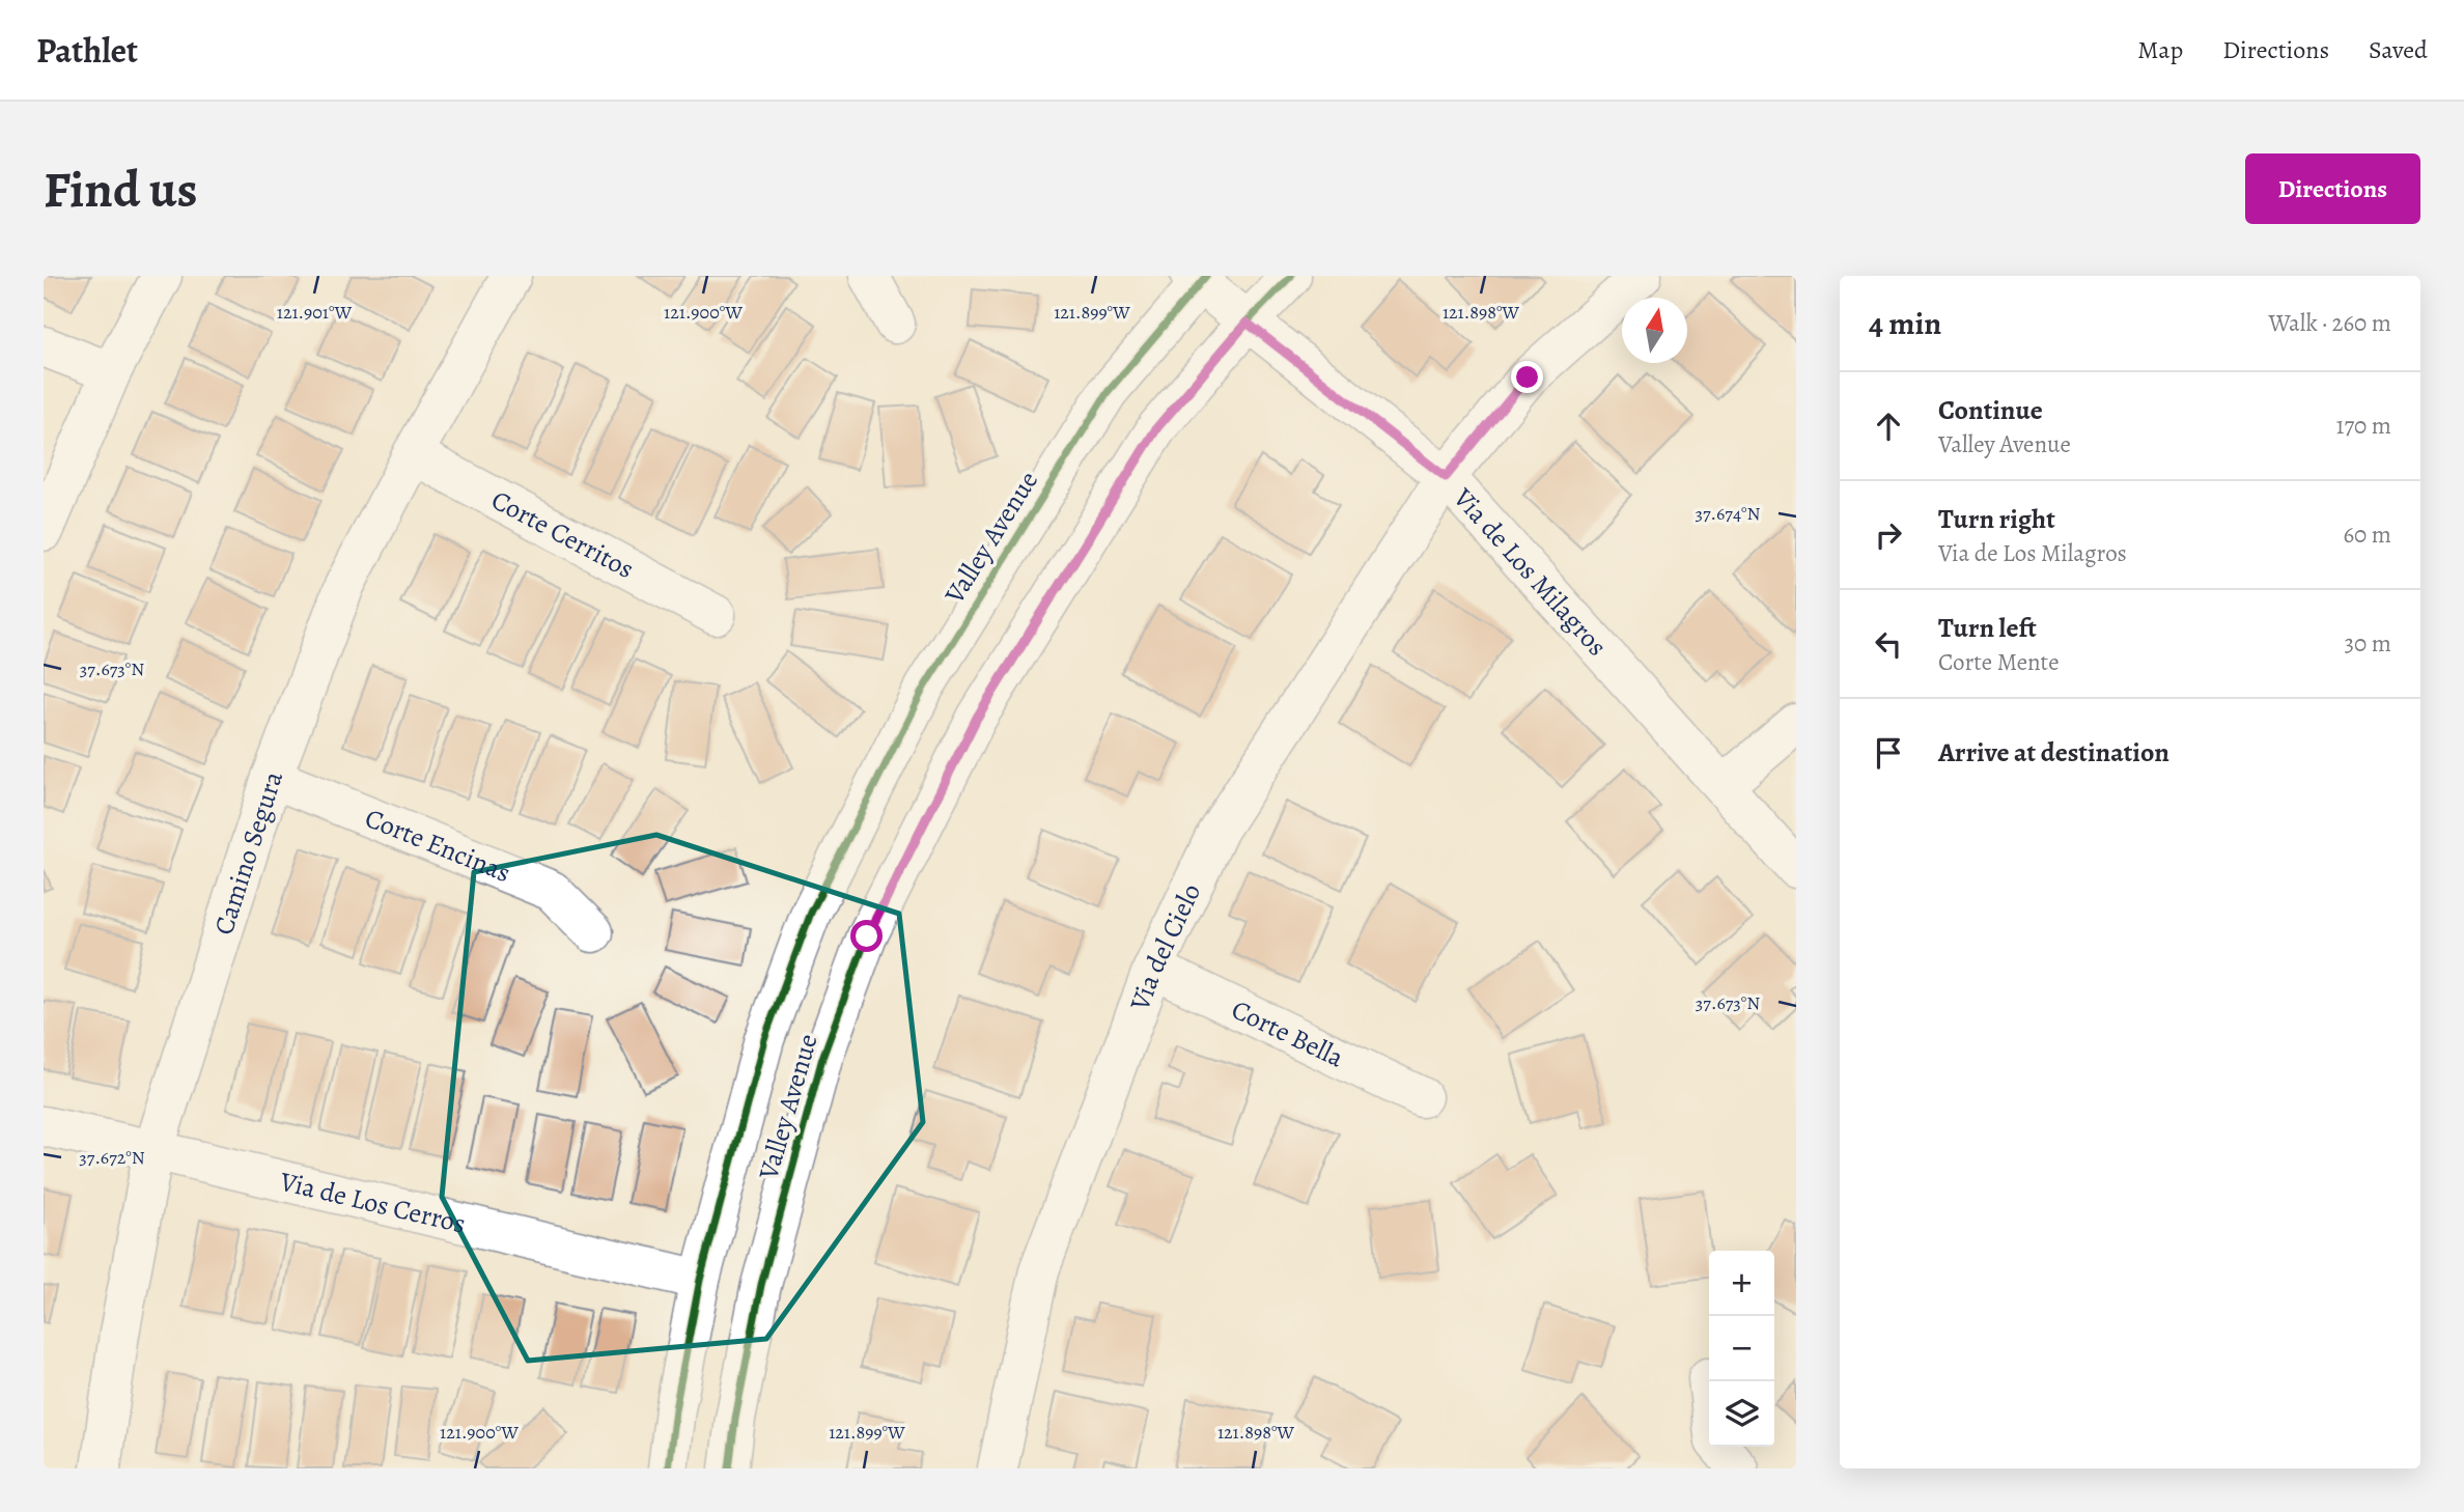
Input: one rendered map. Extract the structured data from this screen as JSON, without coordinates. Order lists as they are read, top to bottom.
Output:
{
  "streets": {
    "street": [
      "Corte Cerritos",
      "Valley Avenue",
      "Via de Los Milagros",
      "Corte Encinas",
      "Camino Segura",
      "Via del Cielo",
      "Corte Bella",
      "Via de Los Cerros"
    ]
  },
  "crossings": [
    ["Corte Cerritos", "Camino Segura"],
    ["Valley Avenue", "Via de Los Milagros"],
    ["Valley Avenue", "Via de Los Cerros"],
    ["Via de Los Milagros", "Via del Cielo"],
    ["Corte Encinas", "Camino Segura"],
    ["Camino Segura", "Via de Los Cerros"],
    ["Via del Cielo", "Corte Bella"]
  ],
  "north": "top",
  "page": {
    "header": "Pathlet",
    "nav": ["Map", "Directions", "Saved"],
    "buttons": "Directions",
    "title": "Find us",
    "heading": ["4 min", "Walk · 260 m"],
    "list": [
      ["Continue", "Valley Avenue", "170 m"],
      ["Turn right", "Via de Los Milagros", "60 m"],
      ["Turn left", "Corte Mente", "30 m"],
      "Arrive at destination"
    ],
    "map_buttons": ["+", "−"]
  },
  "coordinates": [
    "121.901°W",
    "121.900°W",
    "121.899°W",
    "121.898°W",
    "37.674°N",
    "37.673°N",
    "37.672°N"
  ]
}
